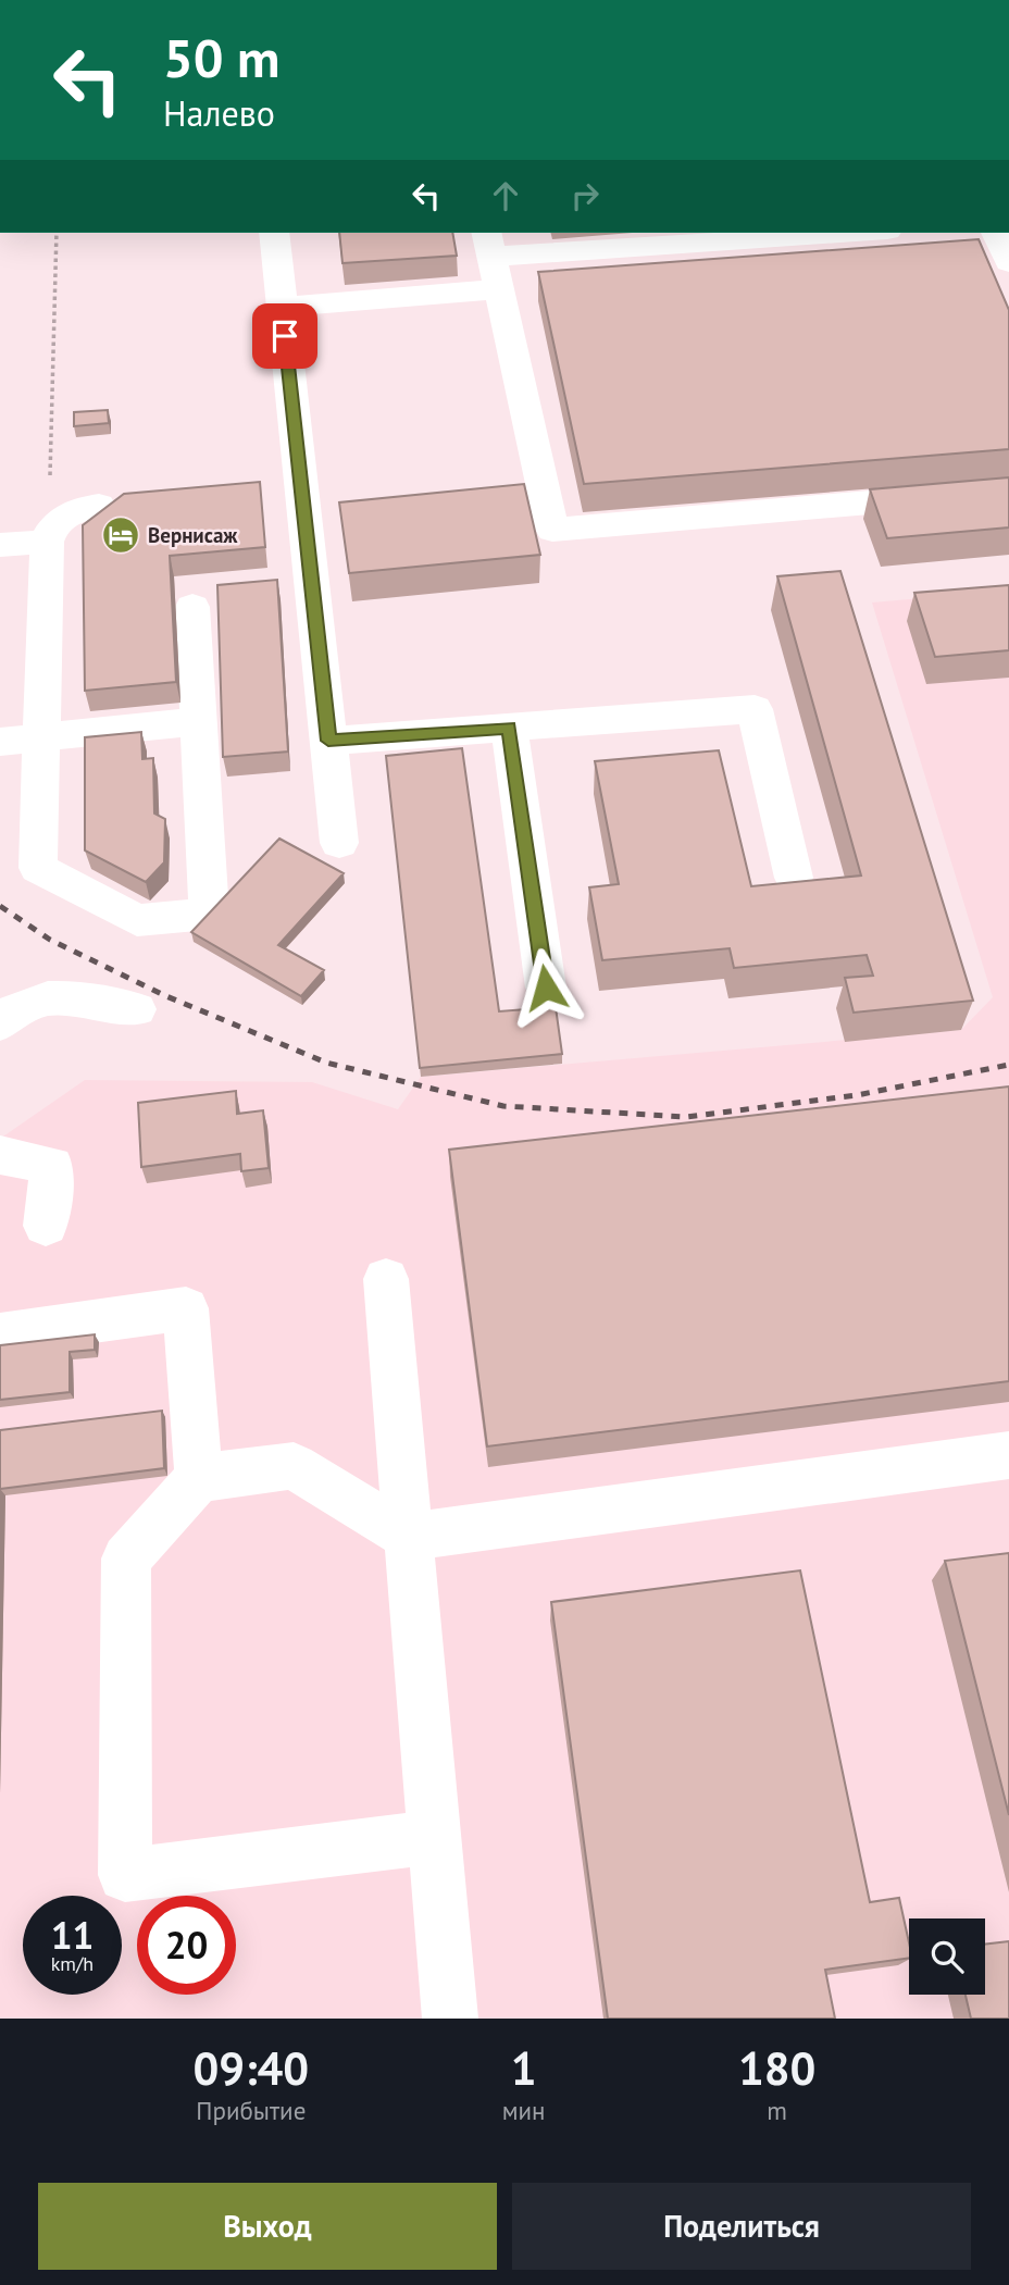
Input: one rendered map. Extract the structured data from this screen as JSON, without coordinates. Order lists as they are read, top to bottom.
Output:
{
  "places": {
    "hotel": ["Вернисаж"]
  },
  "page": {
    "turn": ["50 m", "Налево"],
    "speed": "11 km/h",
    "limit": "20",
    "eta": [
      "09:40",
      "Прибытие",
      "1",
      "мин",
      "180",
      "m"
    ],
    "buttons": ["Выход", "Поделиться"]
  }
}
